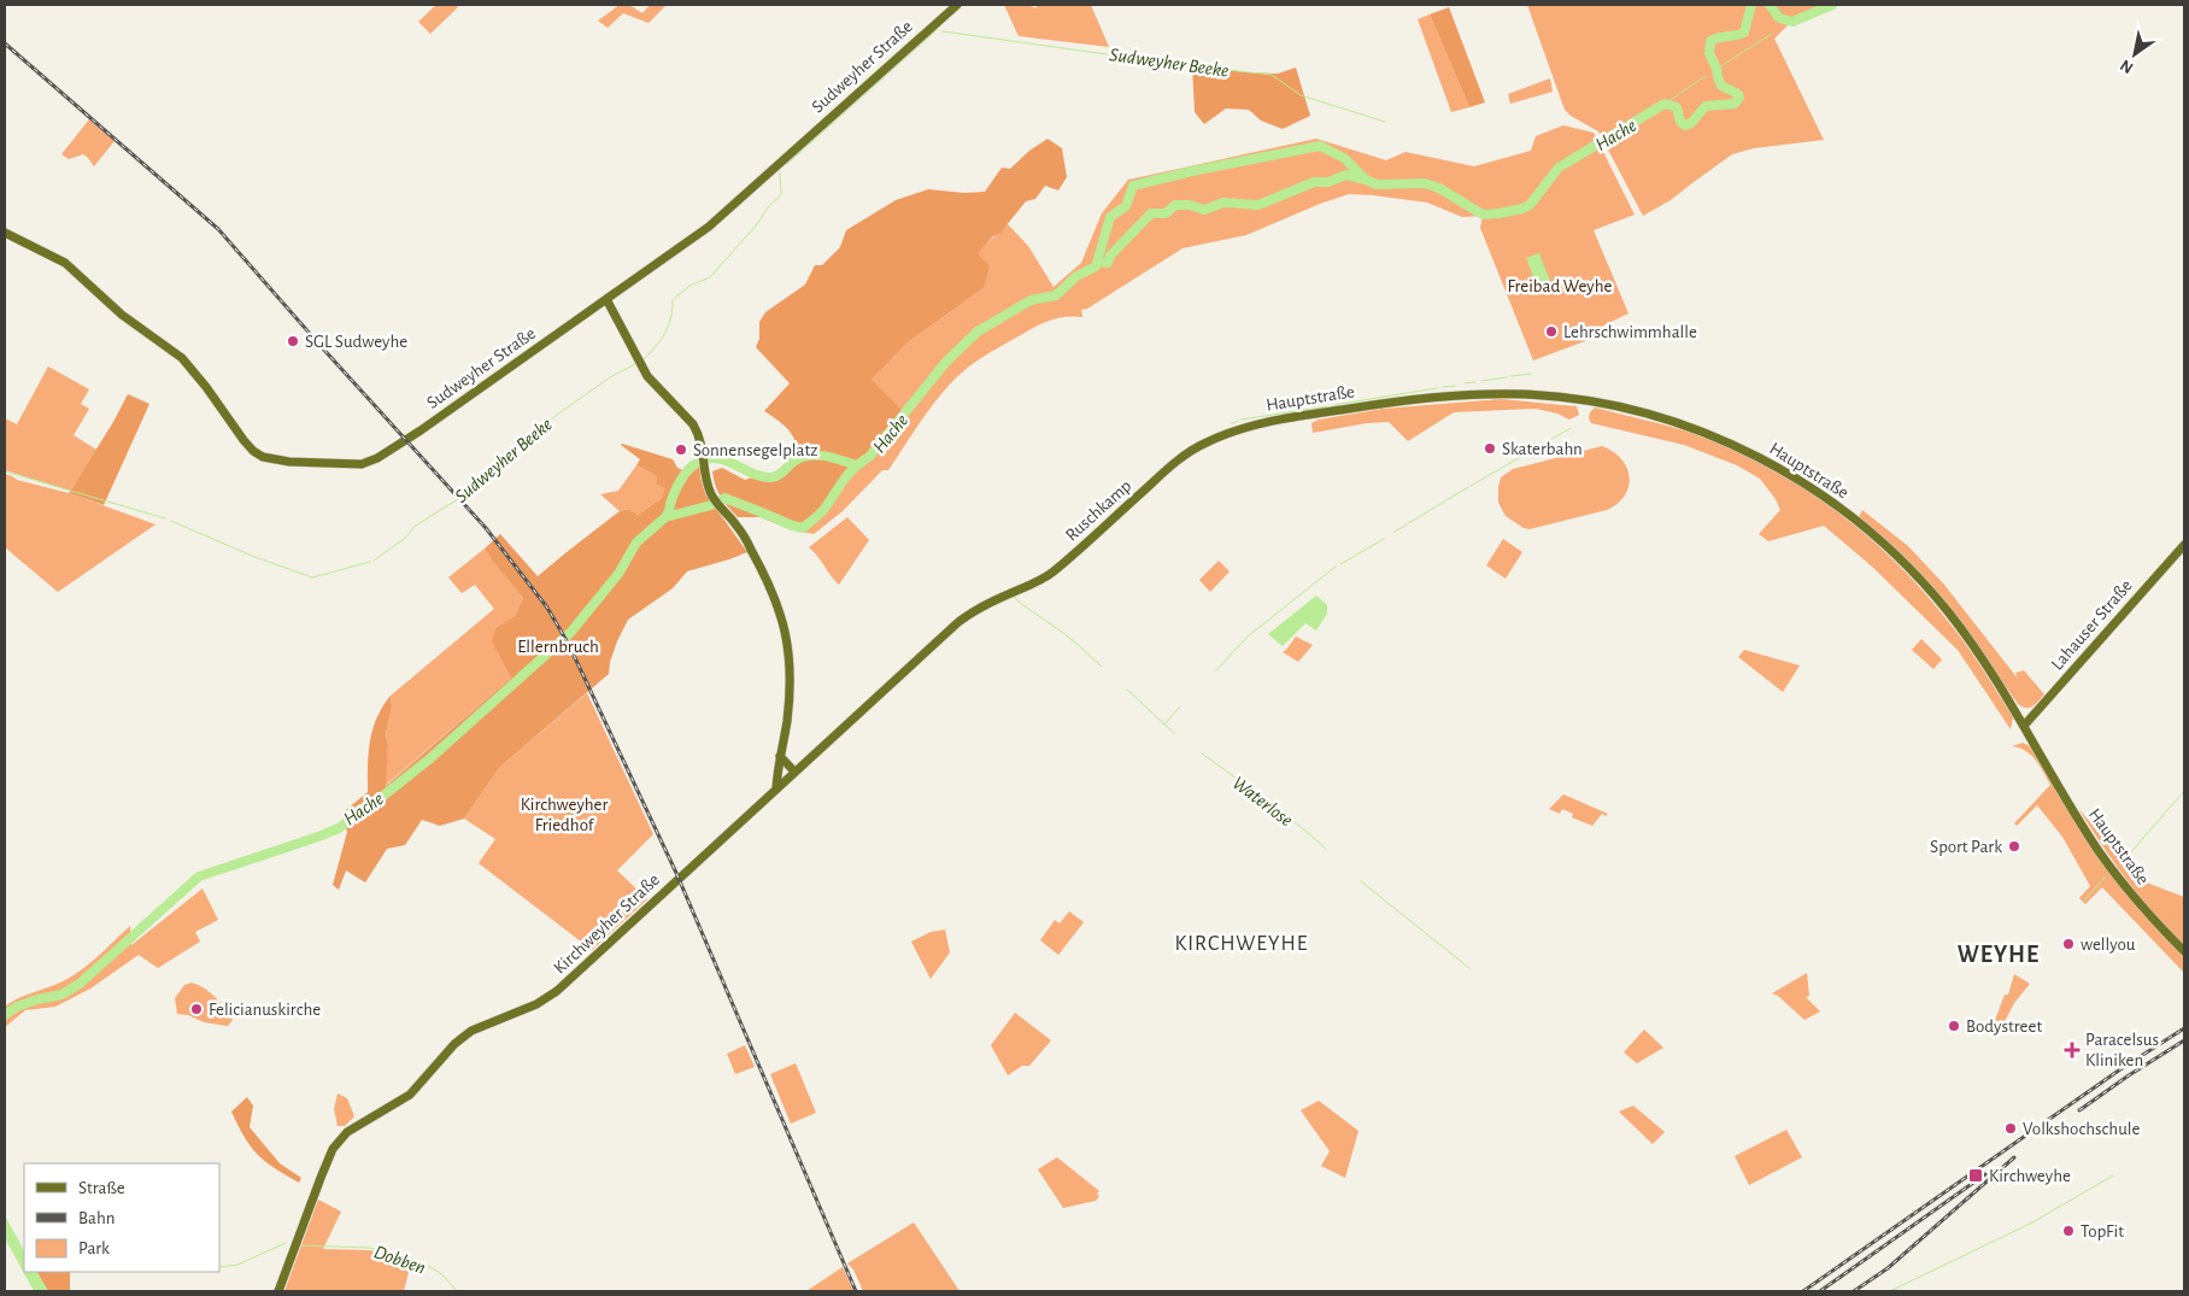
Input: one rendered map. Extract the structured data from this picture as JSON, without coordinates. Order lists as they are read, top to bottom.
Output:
{
  "streets": {
    "main road": [
      "Sudweyher Straße",
      "Hauptstraße",
      "Ruschkamp",
      "Lahauser Straße",
      "Kirchweyher Straße"
    ]
  },
  "crossings": [
    ["Hauptstraße", "Ruschkamp"],
    ["Hauptstraße", "Lahauser Straße"],
    ["Ruschkamp", "Kirchweyher Straße"]
  ],
  "districts": ["KIRCHWEYHE", "WEYHE"],
  "water": [
    "Sudweyher Beeke",
    "Hache",
    "Waterlose",
    "Dobben"
  ],
  "parks": ["Freibad Weyhe", "Ellernbruch", "Kirchweyher Friedhof"],
  "places": {
    "other": [
      "Lehrschwimmhalle",
      "SGL Sudweyhe",
      "Skaterbahn",
      "Sonnensegelplatz",
      "Sport Park",
      "wellyou",
      "Felicianuskirche",
      "Bodystreet",
      "Volkshochschule",
      "TopFit"
    ],
    "health": ["Paracelsus Kliniken"],
    "transit": ["Kirchweyhe"]
  },
  "legend": ["Straße", "Bahn", "Park"],
  "north": "bottom left"
}
